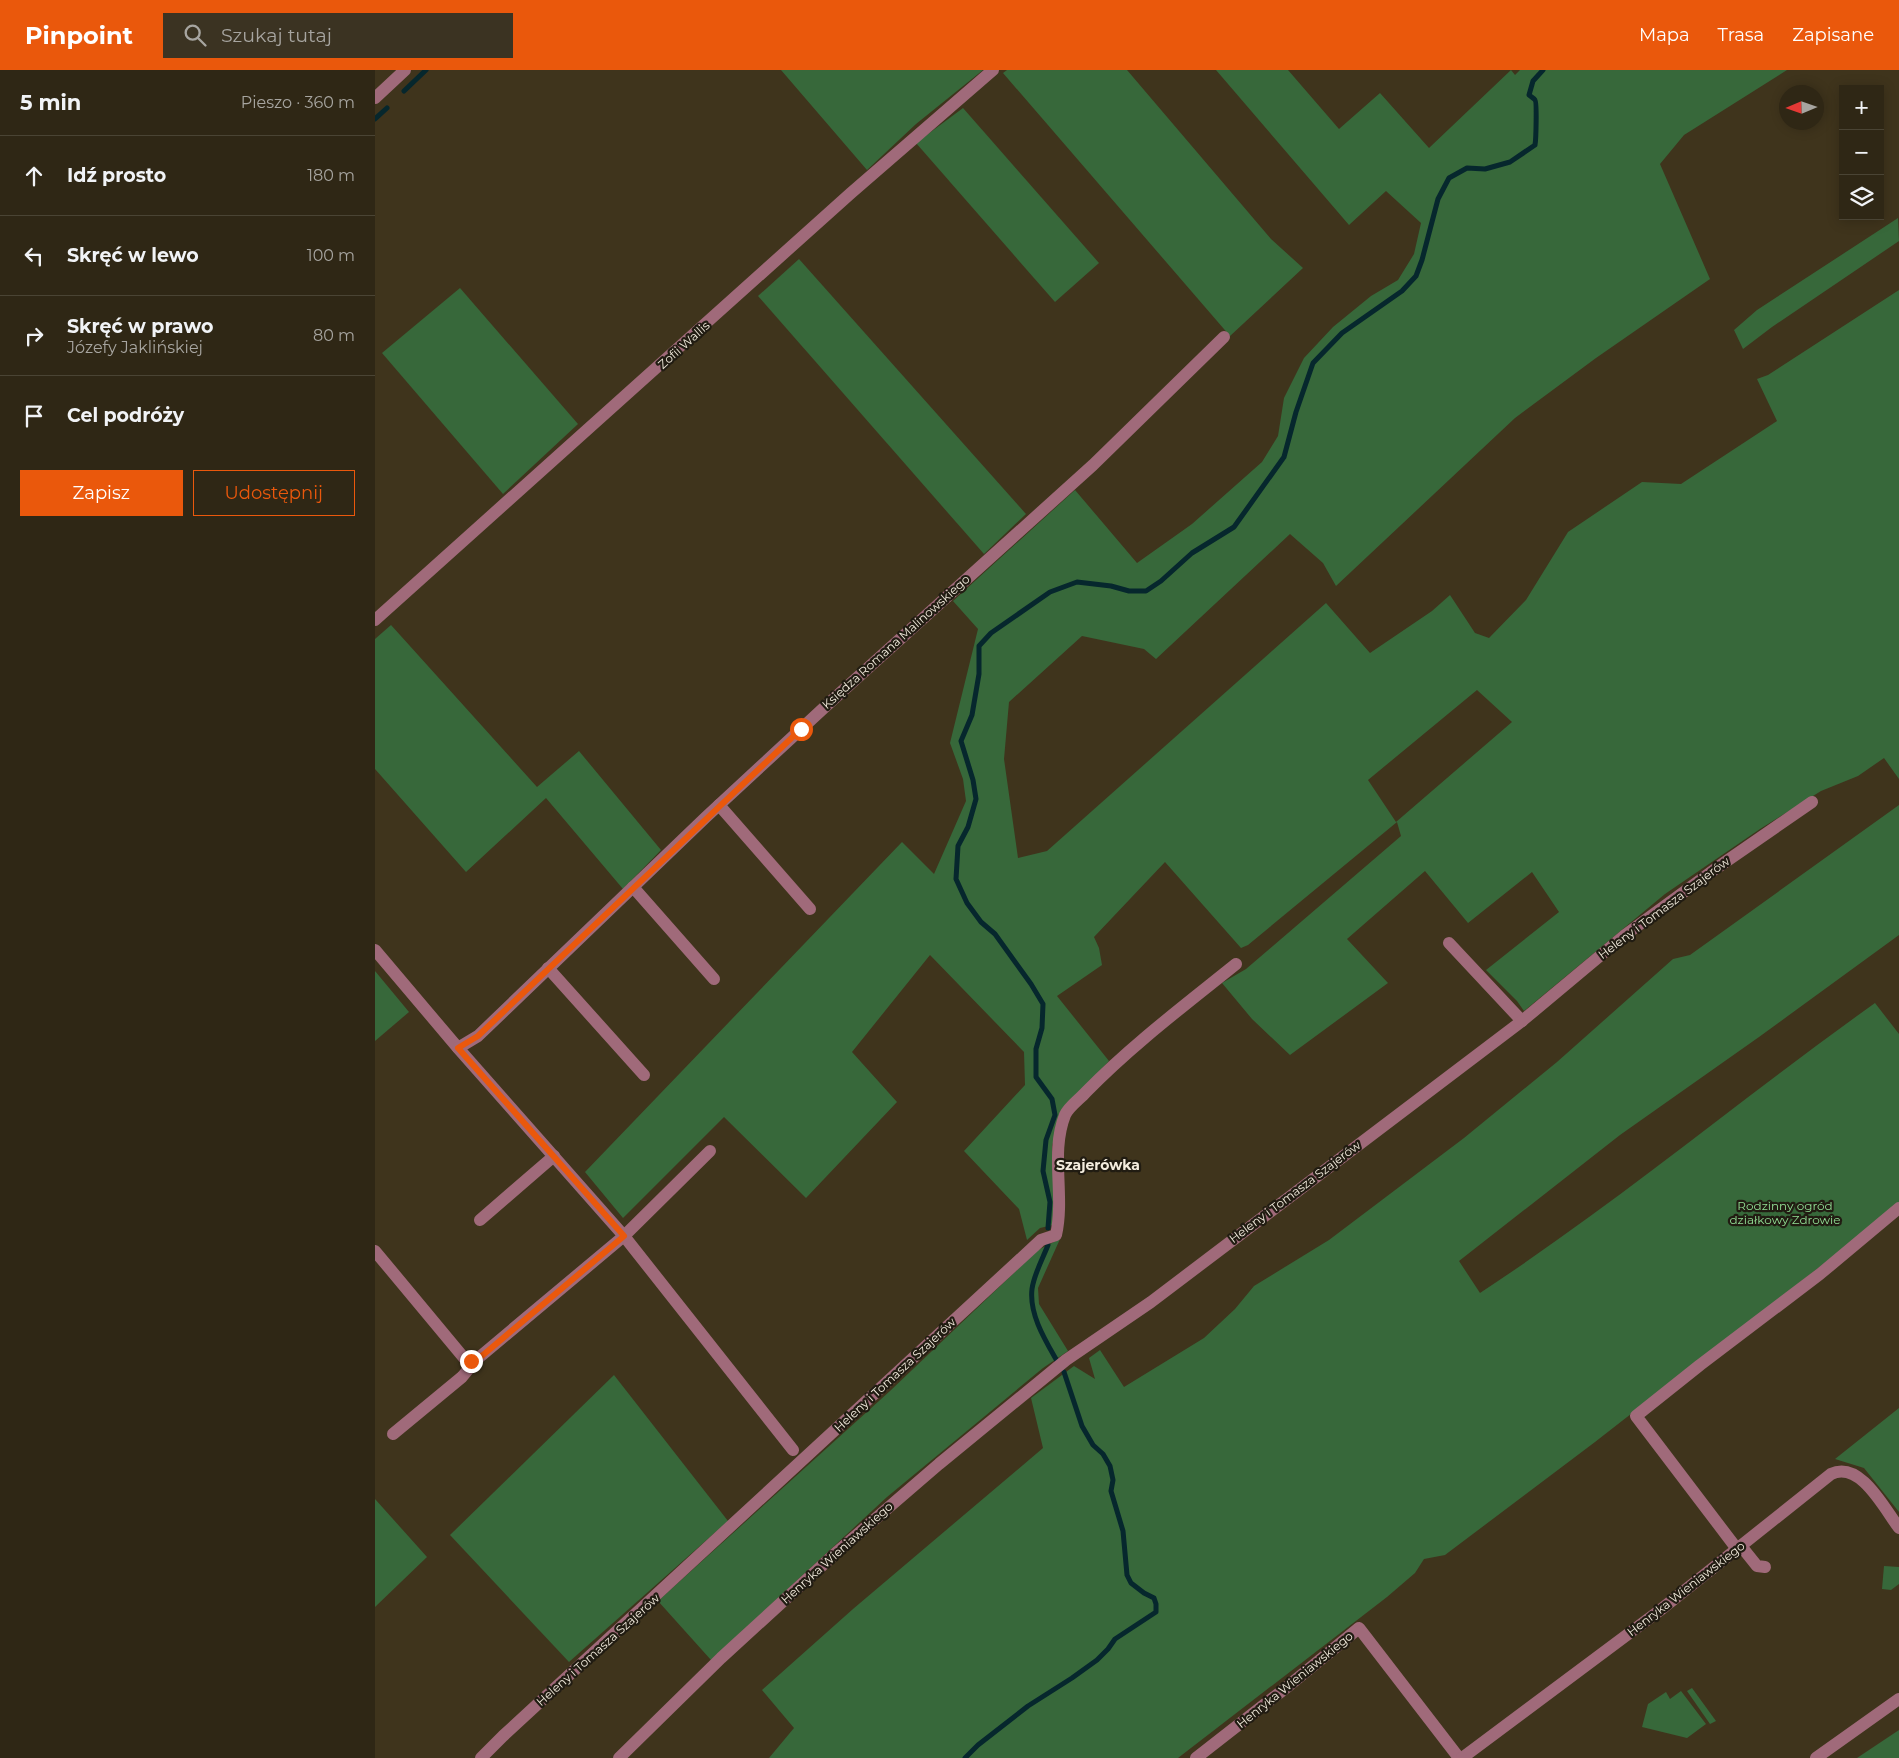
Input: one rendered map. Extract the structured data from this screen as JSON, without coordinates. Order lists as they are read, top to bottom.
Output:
{
  "streets": {
    "street": [
      "Zofii Wallis",
      "Księdza Romana Malinowskiego",
      "Heleny i Tomasza Szajerów",
      "Henryka Wieniawskiego"
    ]
  },
  "crossings": [
    ["Heleny i Tomasza Szajerów", "Henryka Wieniawskiego"]
  ],
  "districts": ["Szajerówka"],
  "parks": ["Rodzinny ogród działkowy Zdrowie"],
  "north": "left",
  "page": {
    "header": "Pinpoint",
    "search": "Szukaj tutaj",
    "nav": ["Mapa", "Trasa", "Zapisane"],
    "heading": ["5 min", "Pieszo · 360 m"],
    "map_buttons": ["+", "−"],
    "list": [
      ["Idź prosto", "180 m"],
      ["Skręć w lewo", "100 m"],
      ["Skręć w prawo", "Józefy Jaklińskiej", "80 m"],
      "Cel podróży"
    ],
    "buttons": ["Zapisz", "Udostępnij"]
  }
}
